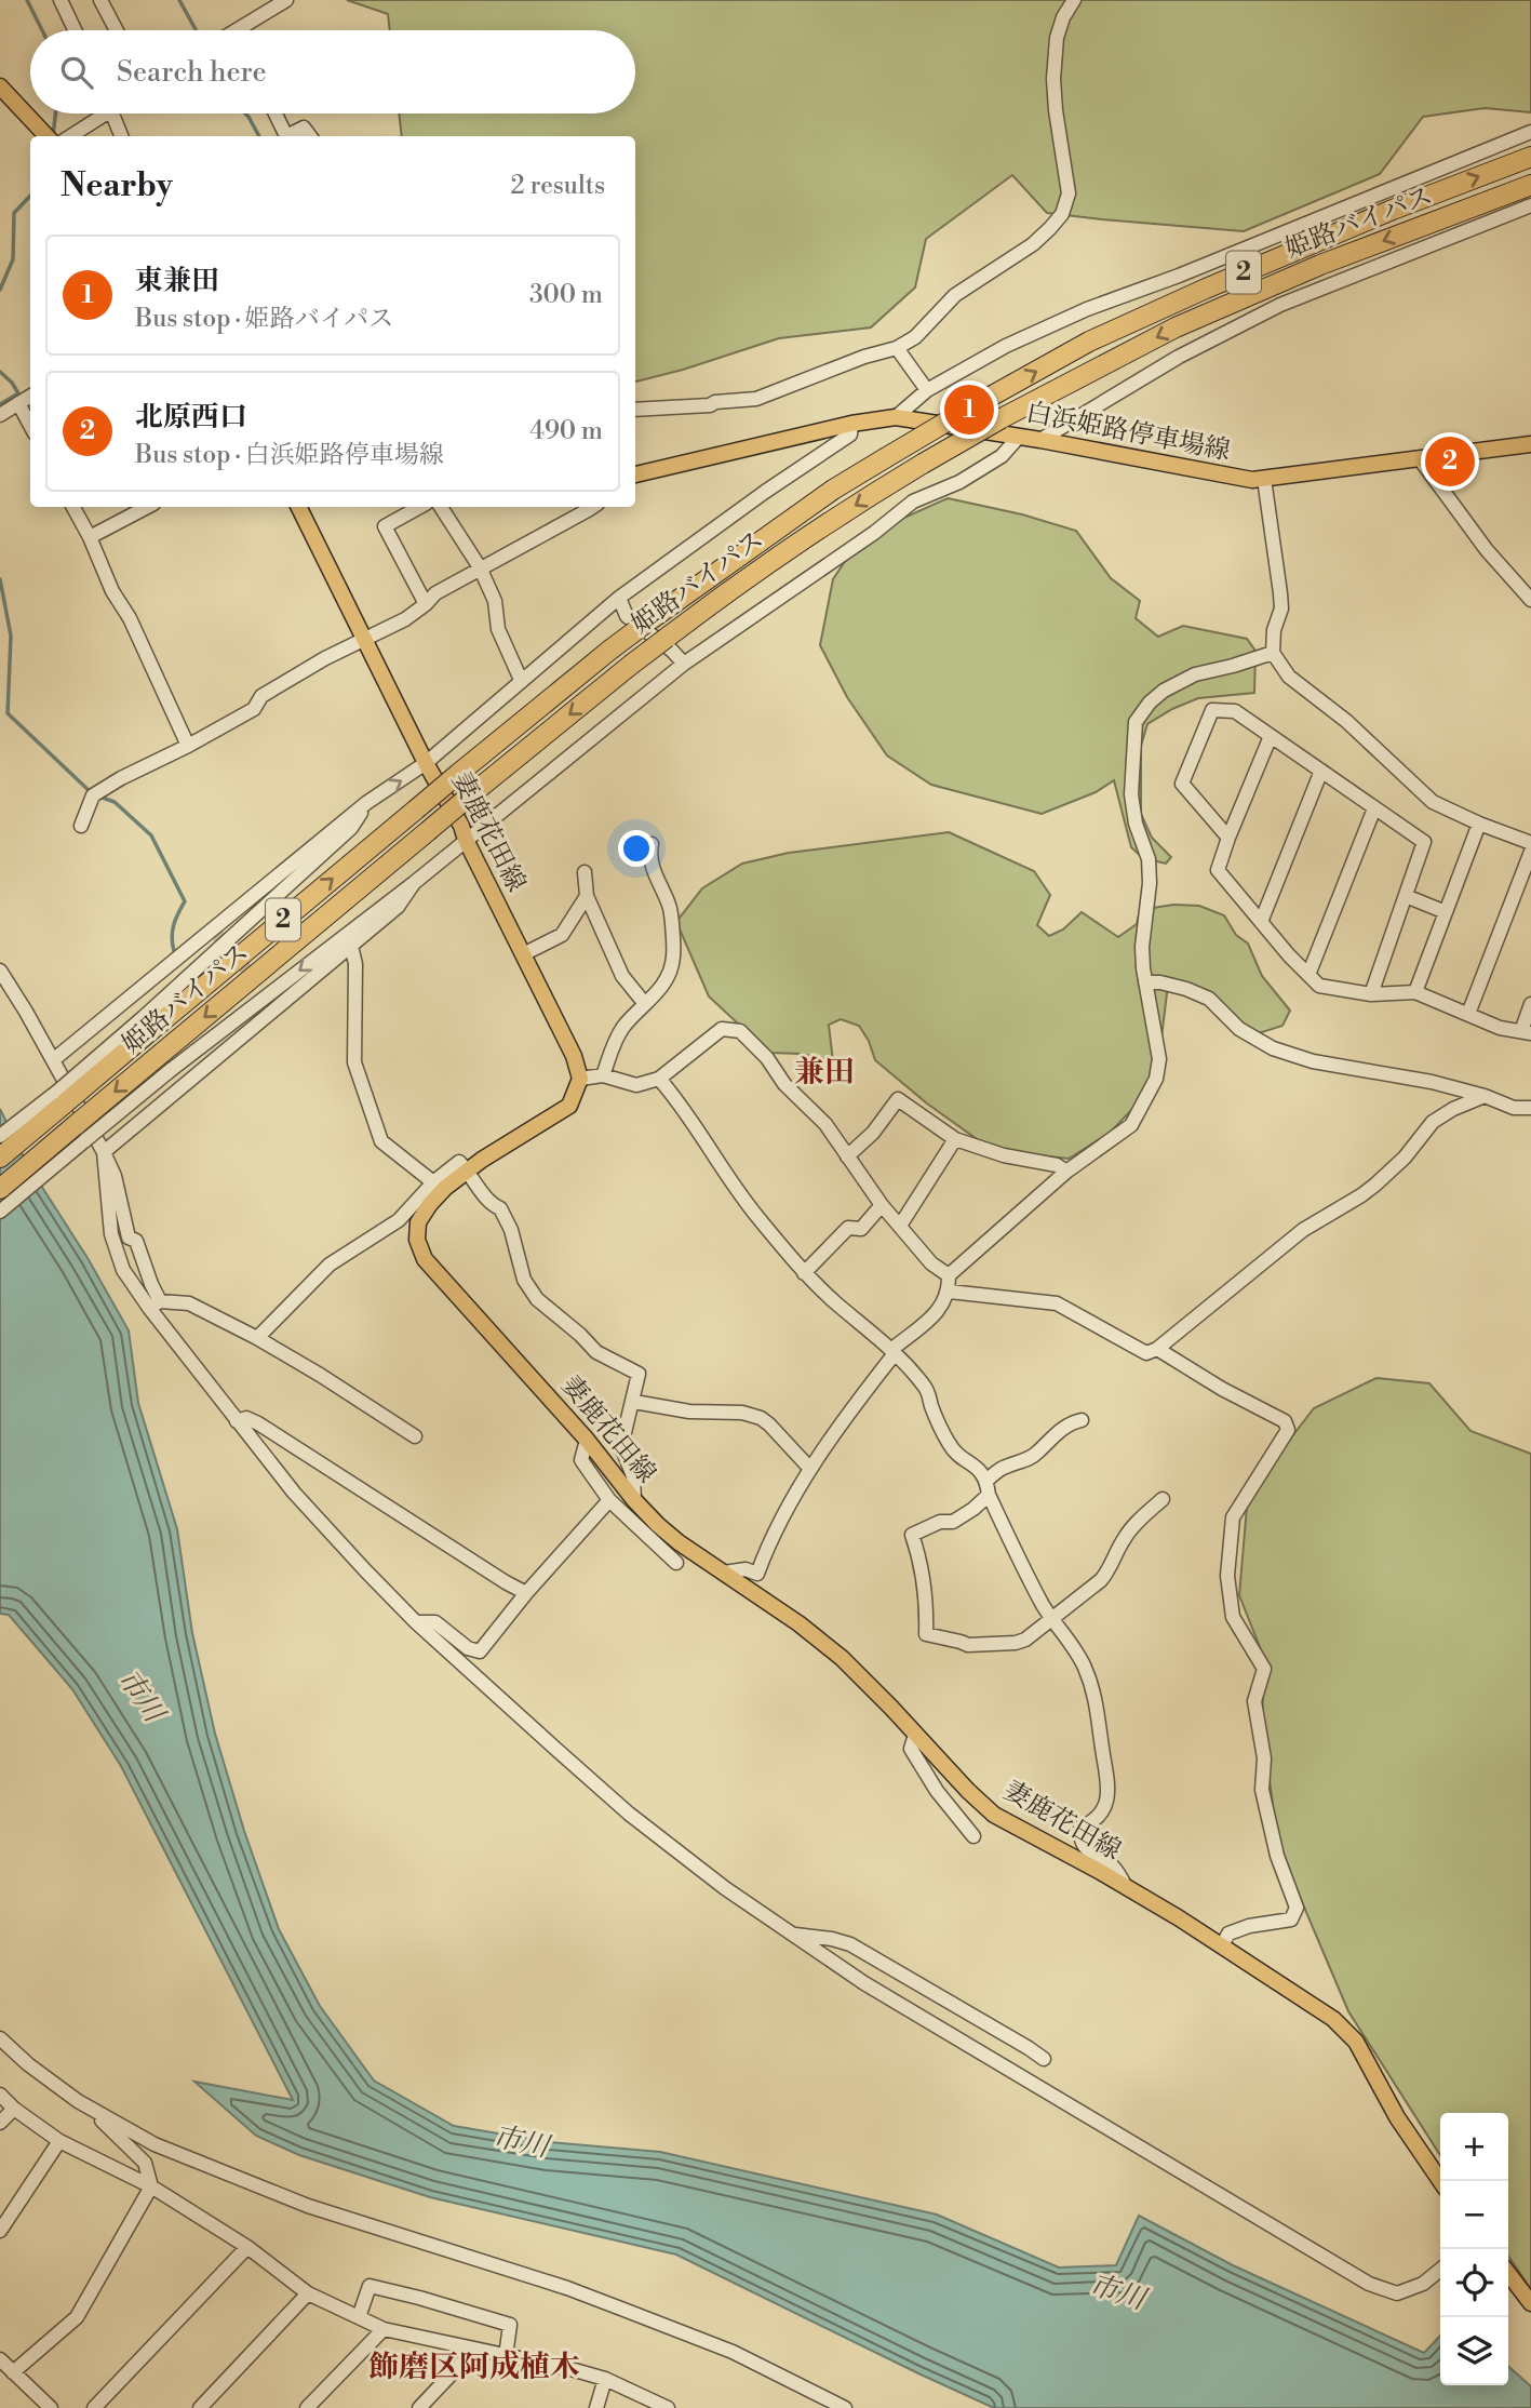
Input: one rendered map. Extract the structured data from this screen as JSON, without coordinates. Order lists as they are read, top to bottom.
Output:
{
  "streets": {
    "highway": ["姫路バイパス", "2"],
    "main road": ["白浜姫路停車場線", "妻鹿花田線"]
  },
  "districts": ["兼田", "飾磨区阿成植木"],
  "water": ["市川"],
  "page": {
    "search": "Search here",
    "heading": ["Nearby", "2 results"],
    "list": [
      {
        "mark": "1",
        "name": "東兼田",
        "note": "Bus stop · 姫路バイパス",
        "value": "300 m"
      },
      {
        "mark": "2",
        "name": "北原西口",
        "note": "Bus stop · 白浜姫路停車場線",
        "value": "490 m"
      }
    ],
    "pins": ["1", "2"],
    "map_buttons": ["+", "−"]
  }
}
